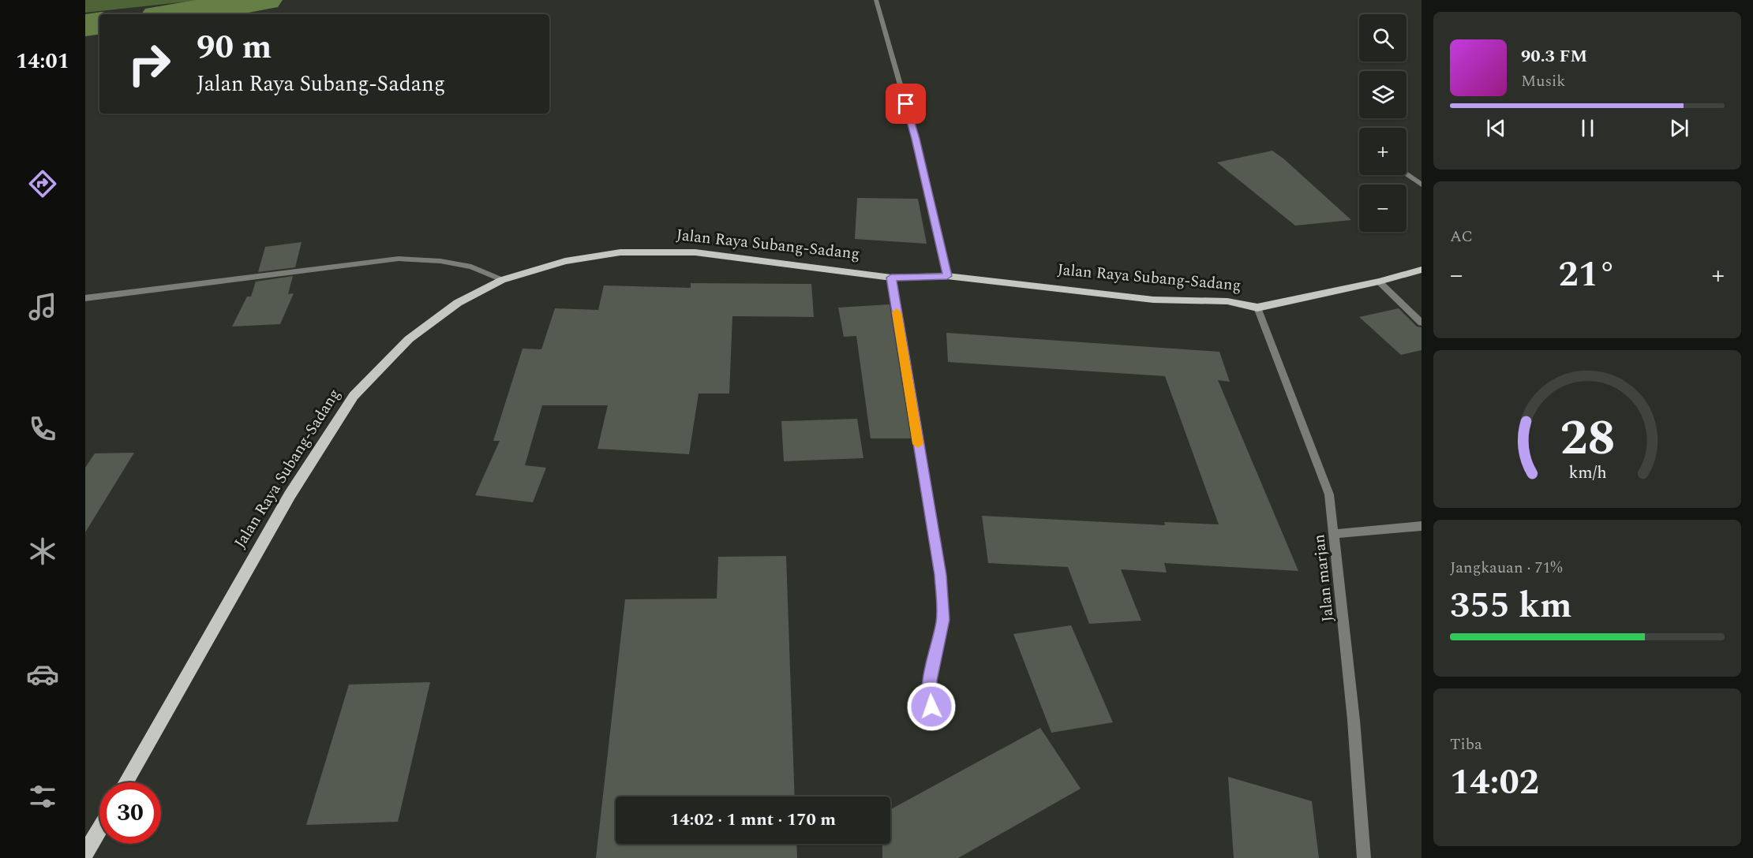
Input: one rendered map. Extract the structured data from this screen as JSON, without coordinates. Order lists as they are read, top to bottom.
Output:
{
  "streets": {
    "main road": ["Jalan Raya Subang-Sadang"],
    "street": ["Jalan marjan"]
  },
  "crossings": [
    ["Jalan Raya Subang-Sadang", "Jalan marjan"]
  ],
  "page": {
    "tabs": "14:01",
    "map_buttons": ["+", "−"],
    "turn": ["90 m", "Jalan Raya Subang-Sadang"],
    "song": ["90.3 FM", "Musik"],
    "tile": [
      "AC",
      ["Jangkauan · 71%", "355 km"],
      ["Tiba", "14:02"]
    ],
    "heat": ["−", "21°", "+"],
    "limit": "30",
    "trip": "14:02 · 1 mnt · 170 m",
    "gauge": ["28", "km/h"]
  }
}
